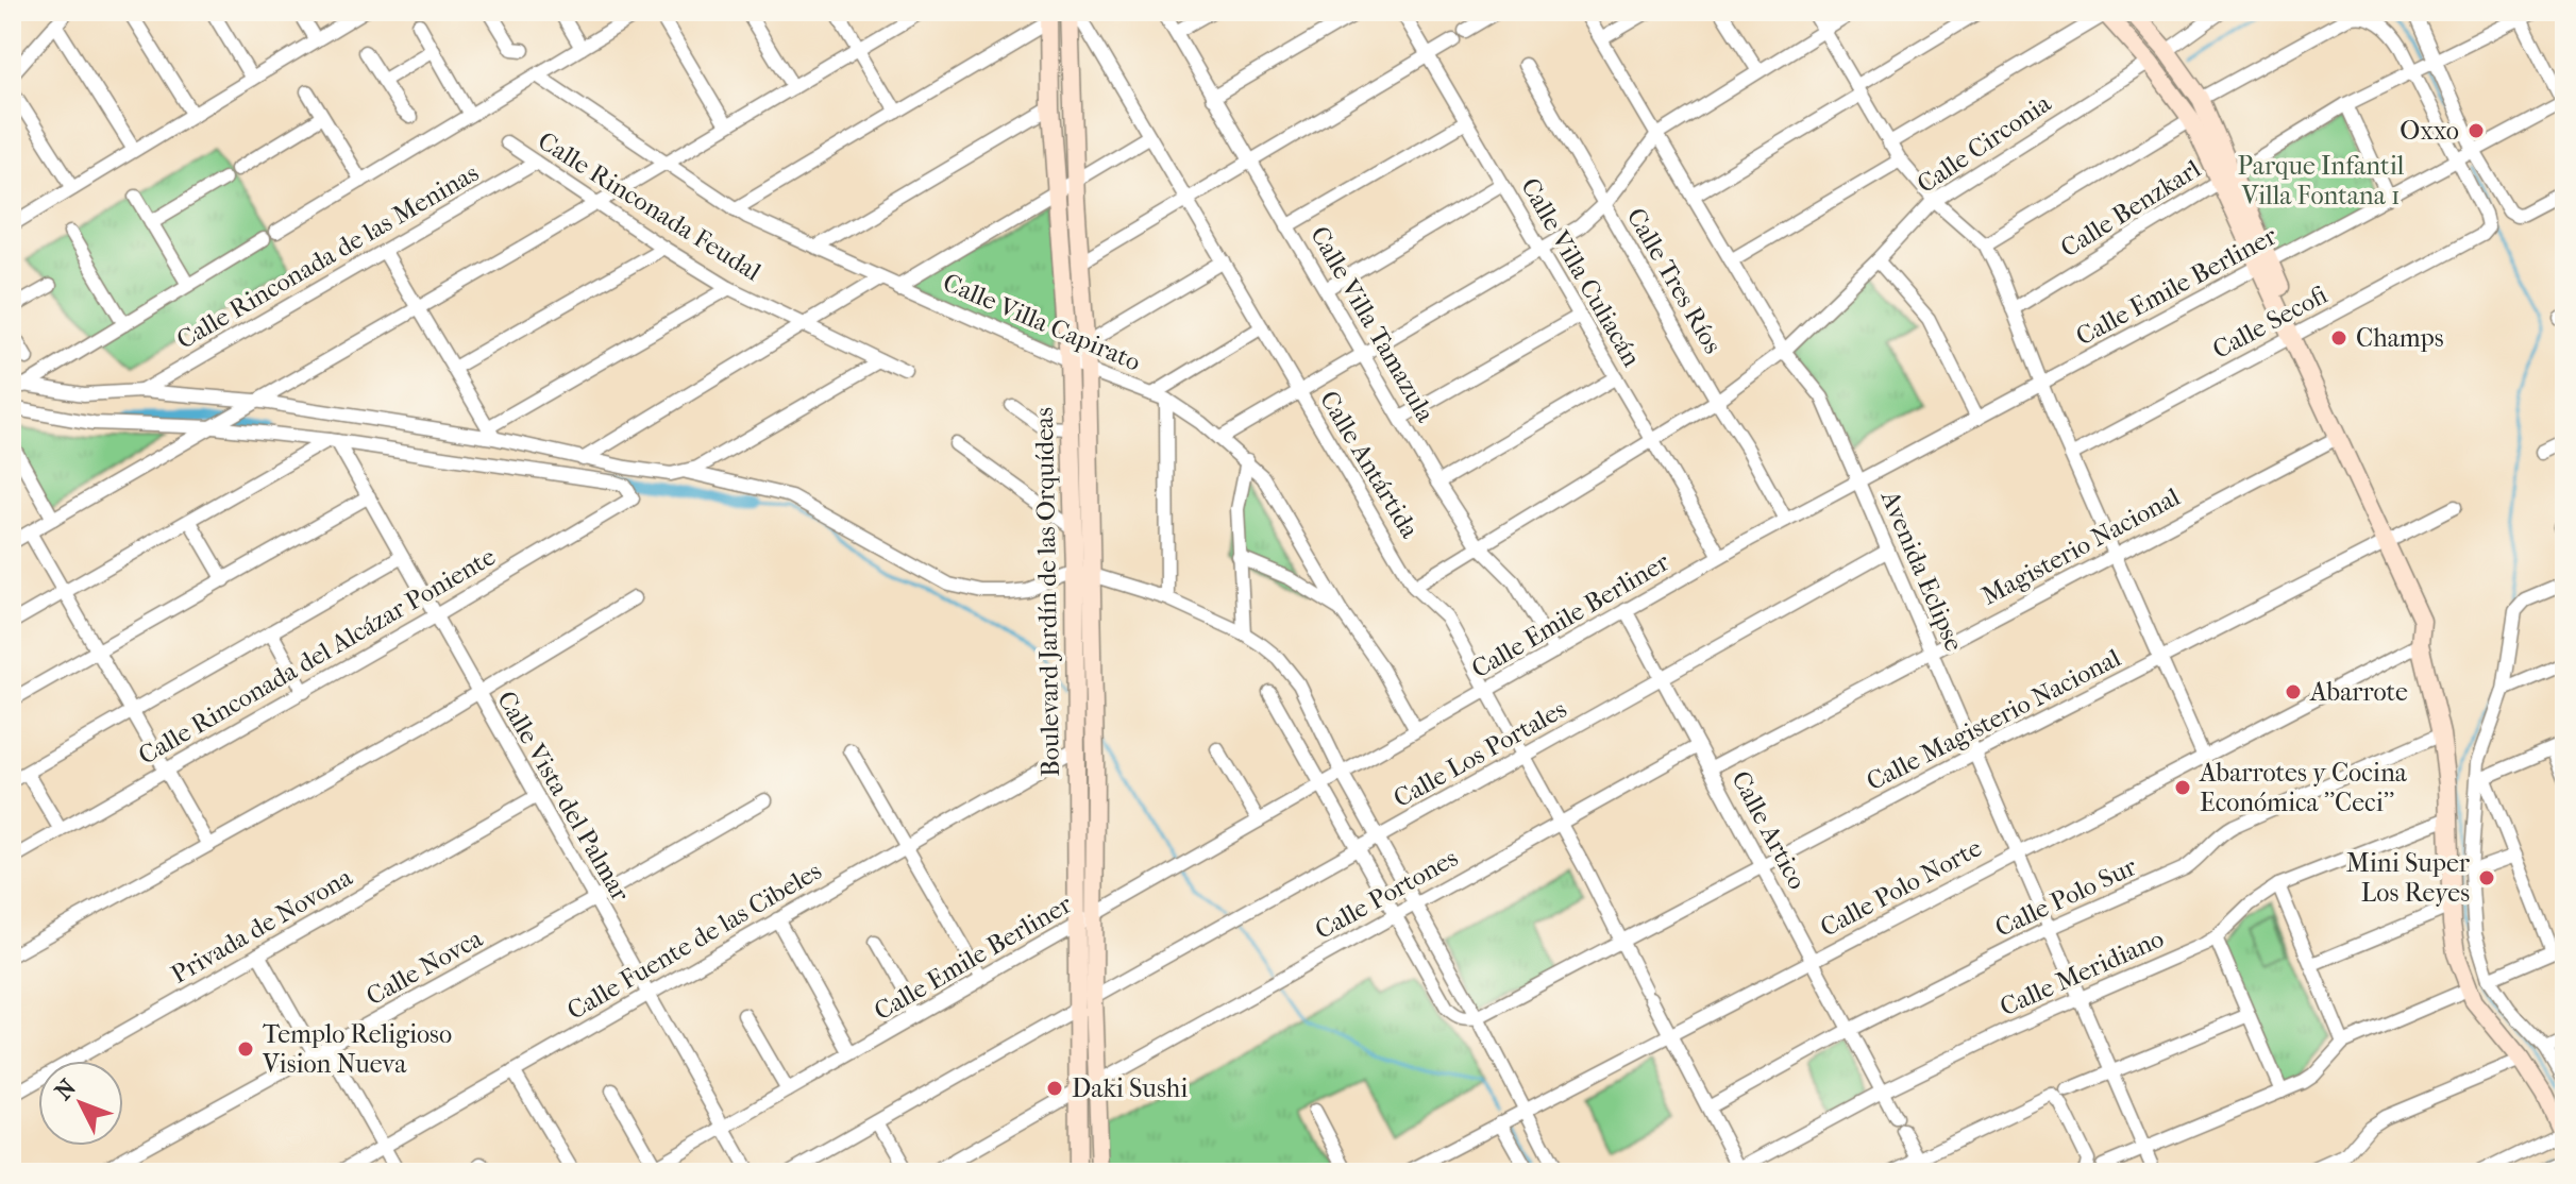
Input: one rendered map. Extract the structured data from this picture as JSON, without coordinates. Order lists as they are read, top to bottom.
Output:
{
  "streets": {
    "street": [
      "Calle Circonia",
      "Calle Rinconada Feudal",
      "Calle Benzkarl",
      "Calle Rinconada de las Meninas",
      "Calle Villa Culiacán",
      "Calle Tres Ríos",
      "Calle Emile Berliner",
      "Calle Villa Capirato",
      "Calle Secofi",
      "Calle Villa Tamazula",
      "Calle Antártida",
      "Magisterio Nacional",
      "Avenida Eclipse",
      "Boulevard Jardín de las Orquídeas",
      "Calle Rinconada del Alcázar Poniente",
      "Calle Magisterio Nacional",
      "Calle Los Portales",
      "Calle Vista del Palmar",
      "Calle Artico",
      "Calle Polo Norte",
      "Calle Portones",
      "Calle Polo Sur",
      "Privada de Novona",
      "Calle Fuente de las Cibeles",
      "Calle Novca",
      "Calle Meridiano"
    ]
  },
  "crossings": [
    ["Calle Circonia", "Calle Villa Culiacán"],
    ["Calle Circonia", "Calle Tres Ríos"],
    ["Calle Circonia", "Calle Villa Tamazula"],
    ["Calle Circonia", "Calle Antártida"],
    ["Calle Circonia", "Avenida Eclipse"],
    ["Calle Rinconada Feudal", "Calle Rinconada de las Meninas"],
    ["Calle Villa Culiacán", "Calle Emile Berliner"],
    ["Calle Tres Ríos", "Calle Emile Berliner"],
    ["Calle Emile Berliner", "Calle Villa Capirato"],
    ["Calle Emile Berliner", "Calle Secofi"],
    ["Calle Emile Berliner", "Calle Villa Tamazula"],
    ["Calle Emile Berliner", "Calle Antártida"],
    ["Calle Emile Berliner", "Avenida Eclipse"],
    ["Calle Emile Berliner", "Boulevard Jardín de las Orquídeas"],
    ["Calle Emile Berliner", "Calle Vista del Palmar"],
    ["Calle Emile Berliner", "Calle Artico"],
    ["Calle Villa Capirato", "Boulevard Jardín de las Orquídeas"],
    ["Calle Antártida", "Boulevard Jardín de las Orquídeas"],
    ["Calle Antártida", "Calle Magisterio Nacional"],
    ["Calle Antártida", "Calle Los Portales"],
    ["Calle Antártida", "Calle Polo Norte"],
    ["Calle Antártida", "Calle Portones"],
    ["Calle Antártida", "Calle Polo Sur"],
    ["Calle Antártida", "Calle Meridiano"],
    ["Magisterio Nacional", "Avenida Eclipse"],
    ["Magisterio Nacional", "Calle Artico"],
    ["Avenida Eclipse", "Calle Magisterio Nacional"],
    ["Avenida Eclipse", "Calle Los Portales"],
    ["Avenida Eclipse", "Calle Polo Norte"],
    ["Avenida Eclipse", "Calle Polo Sur"],
    ["Avenida Eclipse", "Calle Meridiano"],
    ["Boulevard Jardín de las Orquídeas", "Calle Los Portales"],
    ["Boulevard Jardín de las Orquídeas", "Calle Portones"],
    ["Boulevard Jardín de las Orquídeas", "Calle Fuente de las Cibeles"],
    ["Calle Rinconada del Alcázar Poniente", "Calle Vista del Palmar"],
    ["Calle Magisterio Nacional", "Calle Artico"],
    ["Calle Los Portales", "Calle Artico"],
    ["Calle Vista del Palmar", "Privada de Novona"],
    ["Calle Vista del Palmar", "Calle Fuente de las Cibeles"],
    ["Calle Vista del Palmar", "Calle Novca"],
    ["Calle Artico", "Calle Polo Norte"],
    ["Calle Artico", "Calle Portones"],
    ["Calle Artico", "Calle Polo Sur"],
    ["Calle Artico", "Calle Meridiano"]
  ],
  "parks": ["Parque Infantil Villa Fontana 1"],
  "places": [
    "Oxxo",
    "Champs",
    "Abarrote",
    "Abarrotes y Cocina Económica ''Ceci''",
    "Mini Super Los Reyes",
    "Templo Religioso Vision Nueva",
    "Daki Sushi"
  ],
  "north": "top left"
}
